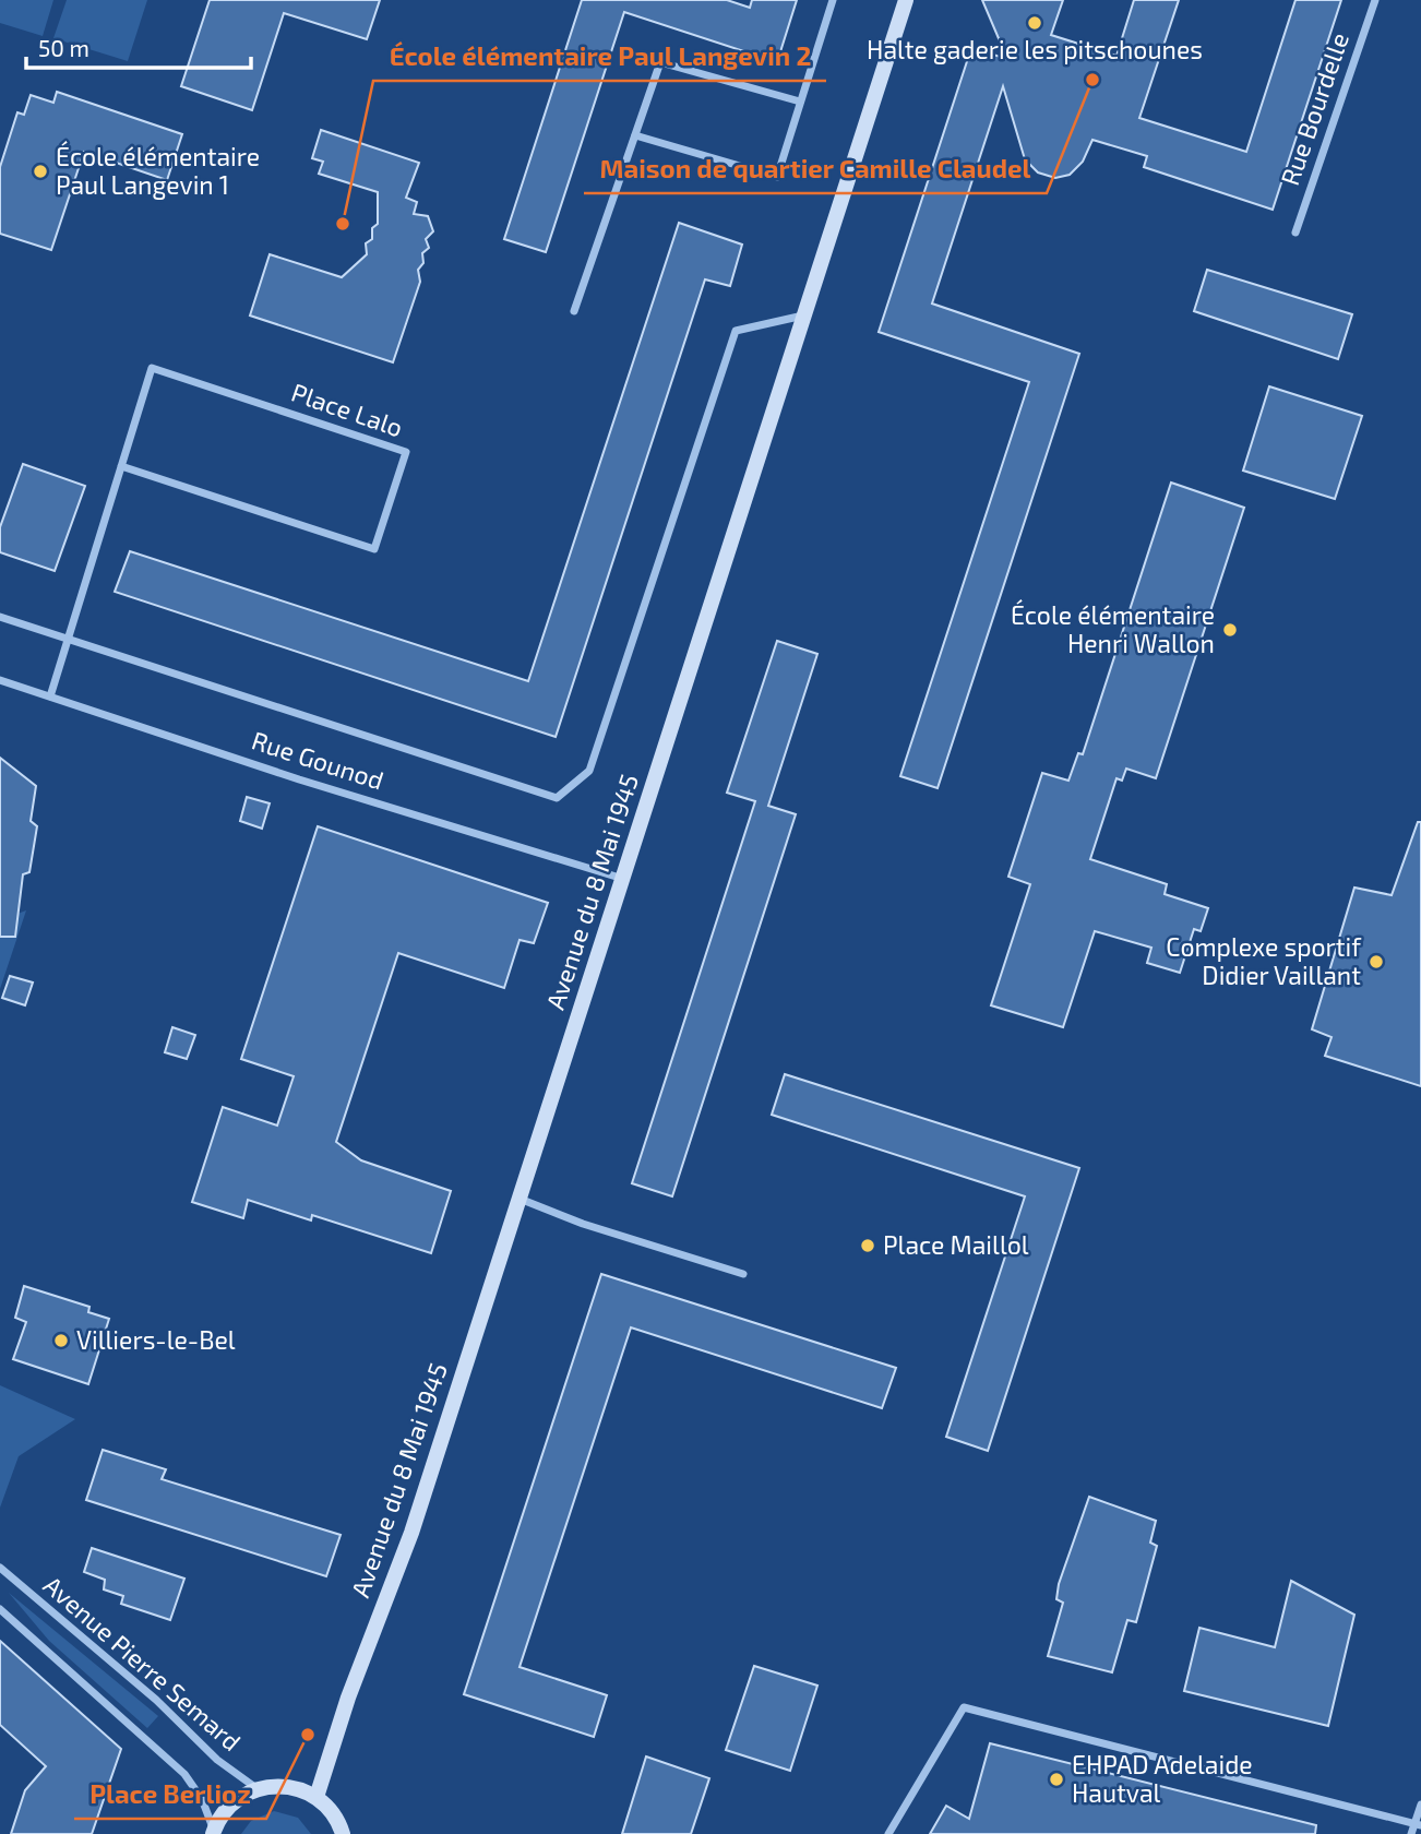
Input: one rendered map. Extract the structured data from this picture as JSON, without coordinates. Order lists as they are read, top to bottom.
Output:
{
  "streets": {
    "main road": ["Avenue du 8 Mai 1945"],
    "street": [
      "Rue Bourdelle",
      "Place Lalo",
      "Rue Gounod",
      "Avenue Pierre Semard"
    ]
  },
  "crossings": [
    ["Place Lalo", "Rue Gounod"],
    ["Rue Gounod", "Avenue du 8 Mai 1945"]
  ],
  "places": [
    "Halte gaderie les pitschounes",
    "Maison de quartier Camille Claudel",
    "École élémentaire Paul Langevin 1",
    "École élémentaire Paul Langevin 2",
    "École élémentaire Henri Wallon",
    "Complexe sportif Didier Vaillant",
    "Place Maillol",
    "Villiers-le-Bel",
    "Place Berlioz",
    "EHPAD Adelaide Hautval"
  ],
  "scale_bar": "50 m"
}
